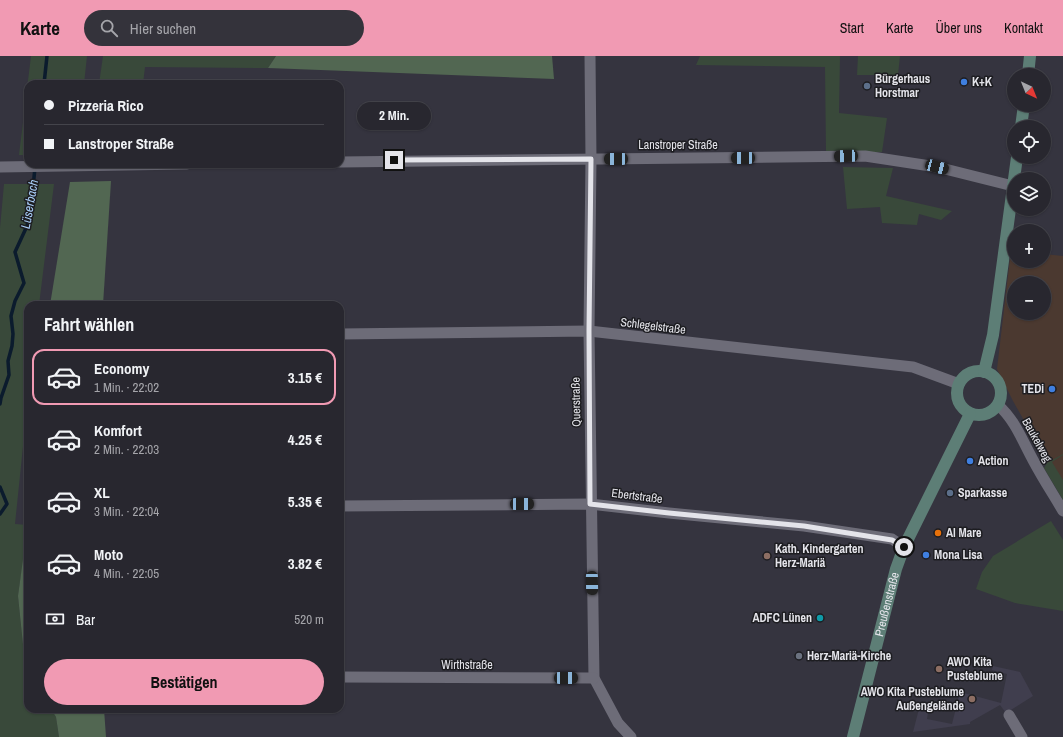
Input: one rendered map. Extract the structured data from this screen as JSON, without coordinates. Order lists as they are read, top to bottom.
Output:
{
  "streets": {
    "street": [
      "Lanstroper Straße",
      "Schlegelstraße",
      "Querstraße",
      "Baukelweg",
      "Ebertstraße",
      "Preußenstraße",
      "Wirthstraße"
    ]
  },
  "crossings": [
    ["Lanstroper Straße", "Querstraße"],
    ["Schlegelstraße", "Querstraße"],
    ["Schlegelstraße", "Baukelweg"],
    ["Schlegelstraße", "Preußenstraße"],
    ["Querstraße", "Ebertstraße"],
    ["Querstraße", "Wirthstraße"],
    ["Baukelweg", "Preußenstraße"],
    ["Ebertstraße", "Preußenstraße"]
  ],
  "water": ["Lüserbach"],
  "places": [
    "K+K",
    "Bürgerhaus Horstmar",
    "TEDi",
    "Action",
    "Sparkasse",
    "Al Mare",
    "Mona Lisa",
    "Kath. Kindergarten Herz-Mariä",
    "ADFC Lünen",
    "Herz-Mariä-Kirche",
    "AWO Kita Pusteblume",
    "AWO Kita Pusteblume Außengelände"
  ],
  "north": "bottom right",
  "page": {
    "header": "Karte",
    "search": "Hier suchen",
    "nav": [
      "Start",
      "Karte",
      "Über uns",
      "Kontakt"
    ],
    "map_buttons": ["+", "−"],
    "banner": ["Pizzeria Rico", "Lanstroper Straße"],
    "bubble": "2 Min.",
    "heading": "Fahrt wählen",
    "list": [
      {
        "name": "Economy",
        "note": "1 Min. · 22:02",
        "value": "3.15 €"
      },
      {
        "name": "Komfort",
        "note": "2 Min. · 22:03",
        "value": "4.25 €"
      },
      {
        "name": "XL",
        "note": "3 Min. · 22:04",
        "value": "5.35 €"
      },
      {
        "name": "Moto",
        "note": "4 Min. · 22:05",
        "value": "3.82 €"
      }
    ],
    "pay": ["Bar", "520 m"],
    "buttons": "Bestätigen"
  }
}
